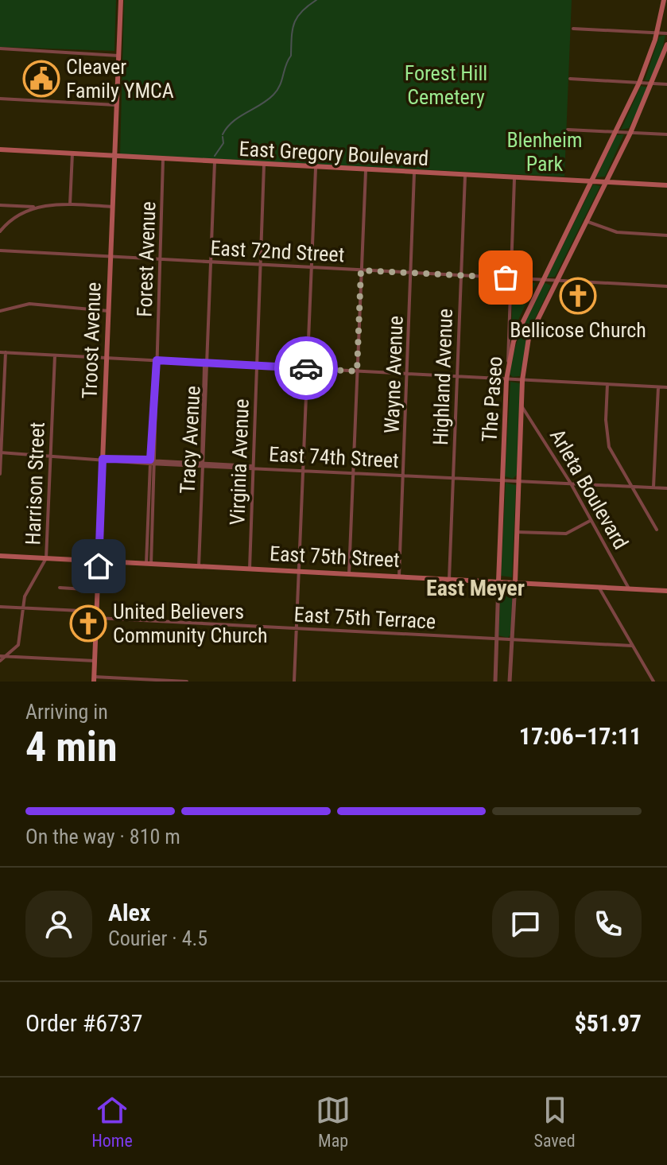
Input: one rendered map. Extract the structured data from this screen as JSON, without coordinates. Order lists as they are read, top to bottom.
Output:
{
  "streets": {
    "main road": [
      "East Gregory Boulevard",
      "Troost Avenue",
      "The Paseo",
      "East 75th Street"
    ],
    "street": [
      "East 72nd Street",
      "Forest Avenue",
      "Wayne Avenue",
      "Highland Avenue",
      "Tracy Avenue",
      "East 74th Street",
      "Virginia Avenue",
      "Harrison Street",
      "Arleta Boulevard",
      "East 75th Terrace"
    ]
  },
  "crossings": [
    ["East Gregory Boulevard", "Forest Avenue"],
    ["East Gregory Boulevard", "Troost Avenue"],
    ["East Gregory Boulevard", "Wayne Avenue"],
    ["East Gregory Boulevard", "Highland Avenue"],
    ["East Gregory Boulevard", "The Paseo"],
    ["East Gregory Boulevard", "Tracy Avenue"],
    ["East Gregory Boulevard", "Virginia Avenue"],
    ["East 72nd Street", "Forest Avenue"],
    ["East 72nd Street", "Troost Avenue"],
    ["East 72nd Street", "Wayne Avenue"],
    ["East 72nd Street", "Highland Avenue"],
    ["East 72nd Street", "The Paseo"],
    ["East 72nd Street", "Tracy Avenue"],
    ["East 72nd Street", "Virginia Avenue"],
    ["Forest Avenue", "East 74th Street"],
    ["Forest Avenue", "East 75th Street"],
    ["Troost Avenue", "East 74th Street"],
    ["Troost Avenue", "East 75th Street"],
    ["Troost Avenue", "East 75th Terrace"],
    ["Wayne Avenue", "East 74th Street"],
    ["Wayne Avenue", "East 75th Street"],
    ["Highland Avenue", "East 74th Street"],
    ["Highland Avenue", "East 75th Street"],
    ["The Paseo", "East 74th Street"],
    ["The Paseo", "Arleta Boulevard"],
    ["The Paseo", "East 75th Street"],
    ["The Paseo", "East 75th Terrace"],
    ["Tracy Avenue", "East 74th Street"],
    ["Tracy Avenue", "East 75th Street"],
    ["East 74th Street", "Virginia Avenue"],
    ["East 74th Street", "Arleta Boulevard"],
    ["Virginia Avenue", "East 75th Street"],
    ["Harrison Street", "East 75th Street"],
    ["Harrison Street", "East 75th Terrace"],
    ["Arleta Boulevard", "East 75th Street"]
  ],
  "districts": ["East Meyer"],
  "parks": ["Forest Hill Cemetery", "Blenheim Park"],
  "places": {
    "public building": ["Cleaver Family YMCA"],
    "church": ["Bellicose Church", "United Believers Community Church"]
  },
  "page": {
    "heading": ["4 min", "Arriving in", "17:06–17:11"],
    "panel": [
      "Alex",
      "Courier · 4.5",
      "Order #6737",
      "$51.97"
    ],
    "bar": "On the way · 810 m",
    "tabs": ["Home", "Map", "Saved"]
  }
}
